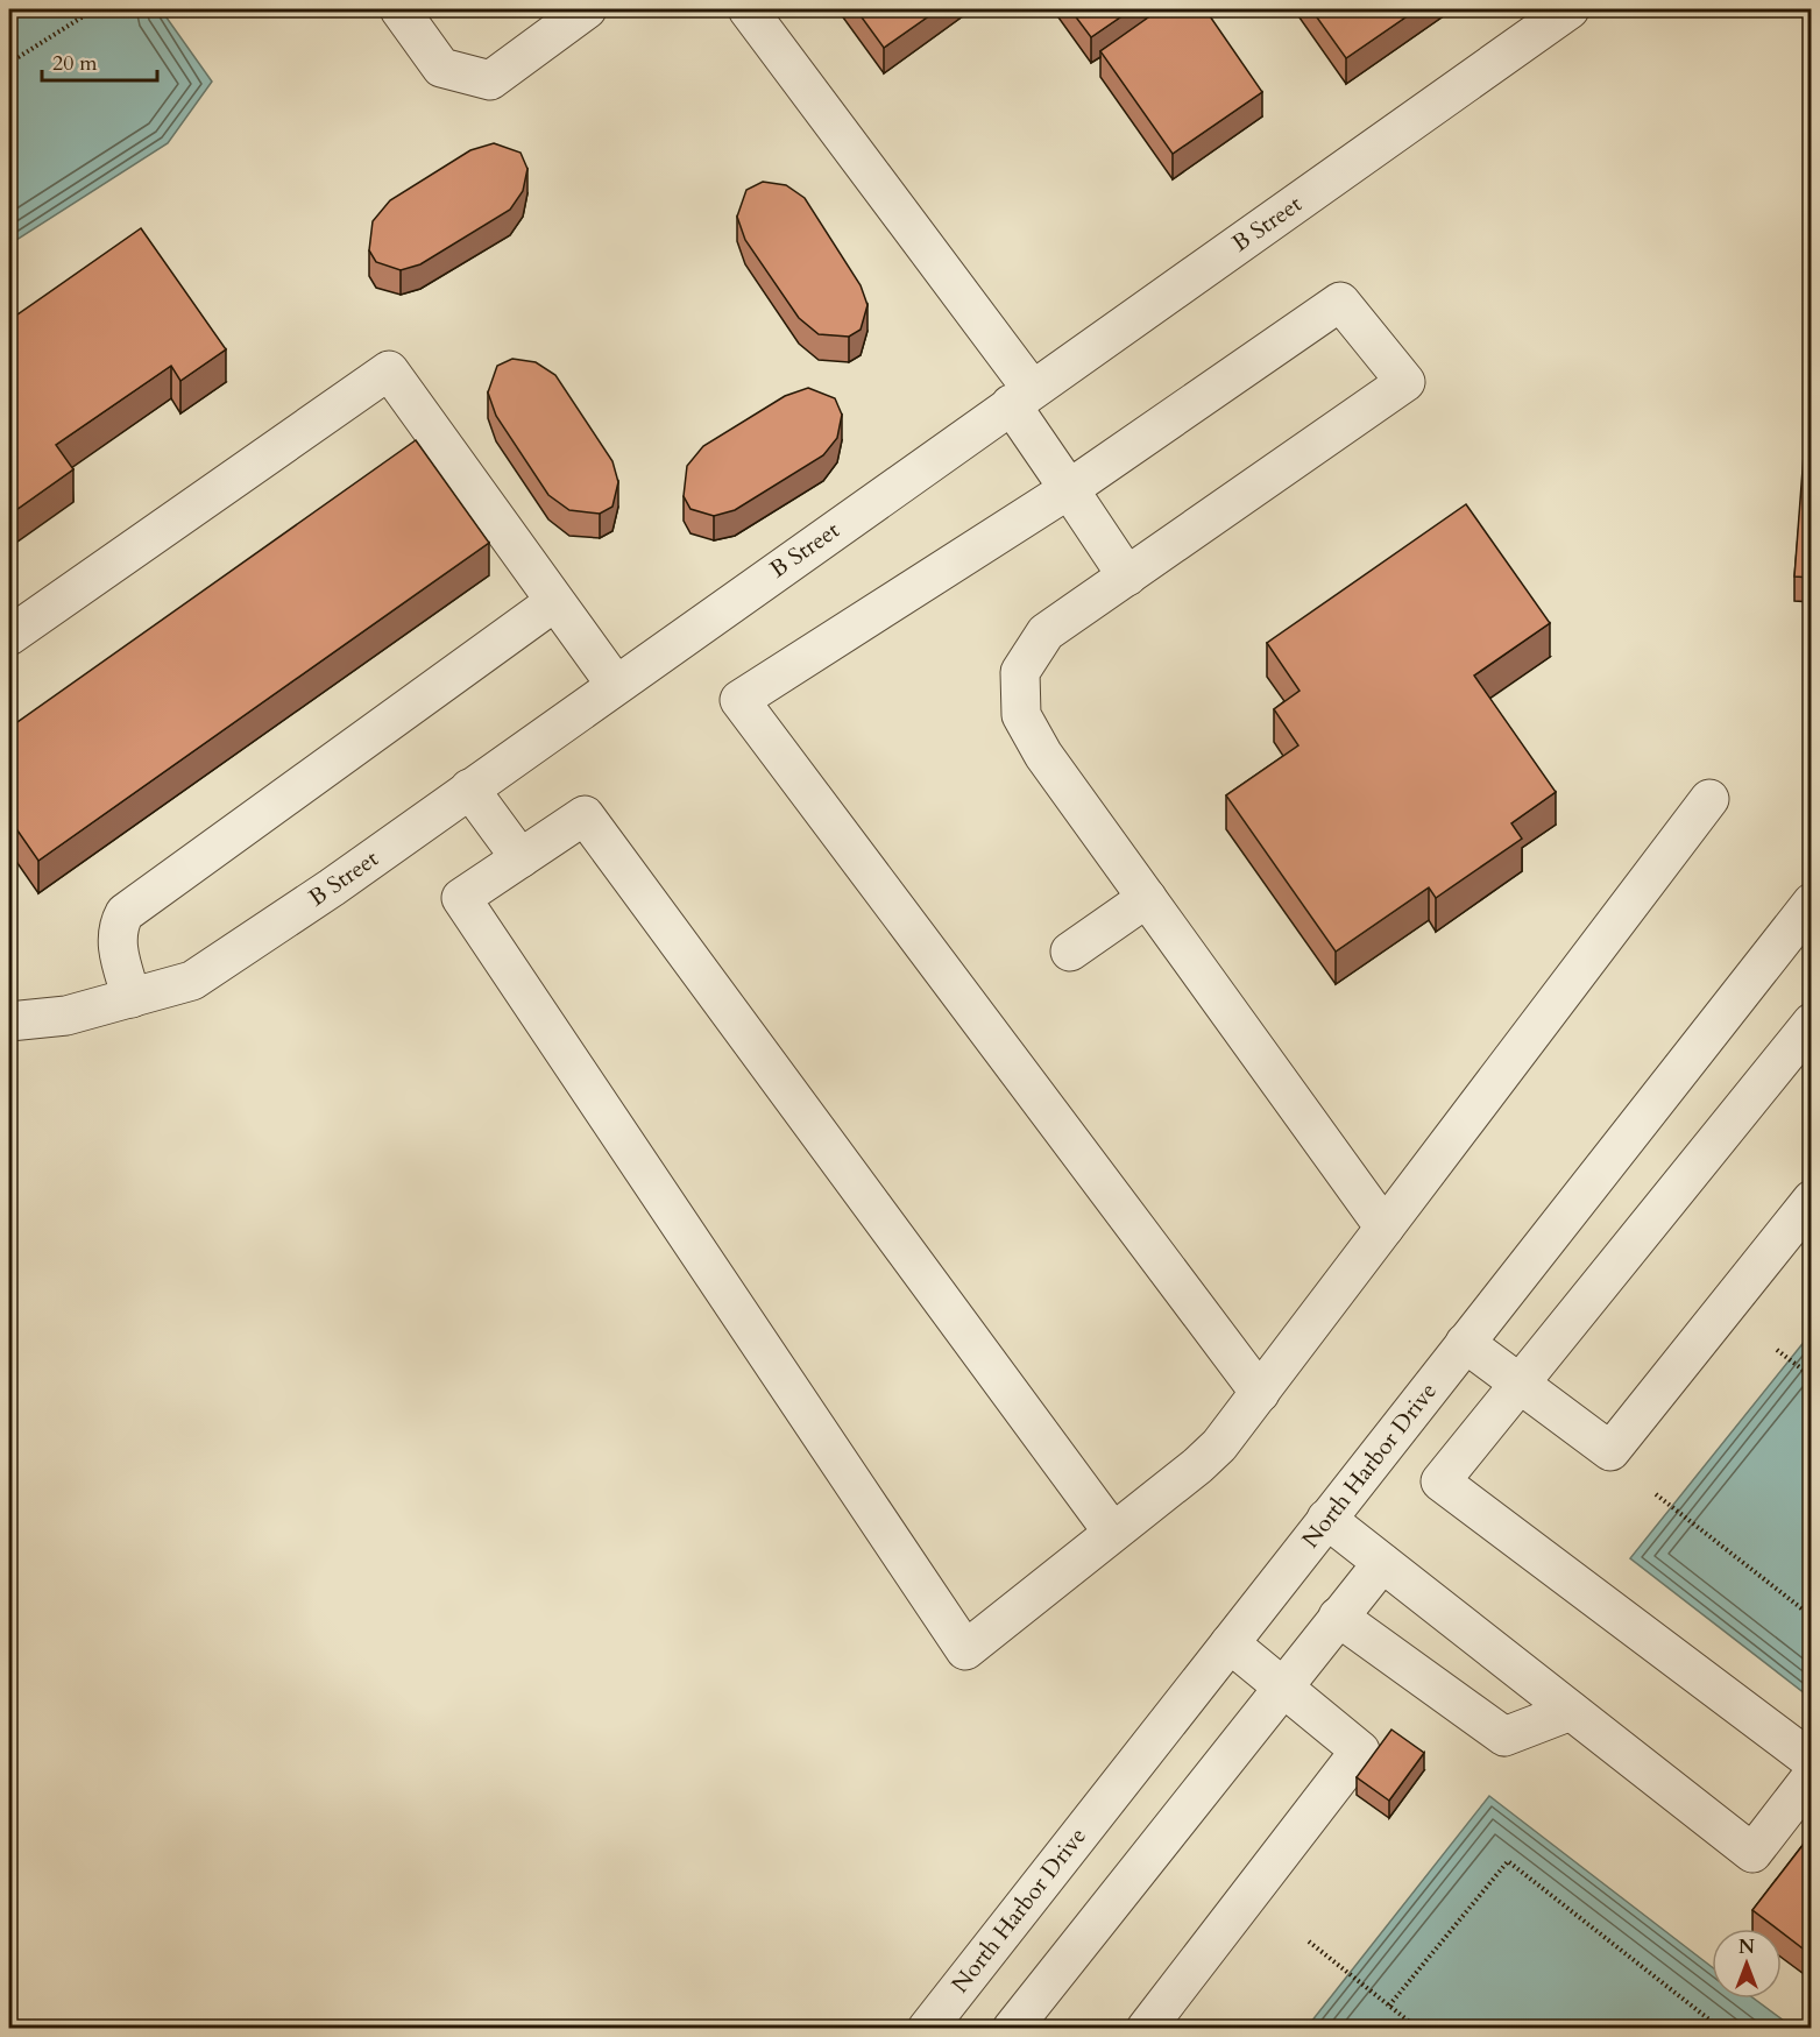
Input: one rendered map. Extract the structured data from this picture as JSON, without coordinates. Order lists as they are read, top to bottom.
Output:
{
  "streets": {
    "street": ["B Street", "North Harbor Drive"]
  },
  "scale_bar": "20 m",
  "north": "top"
}
